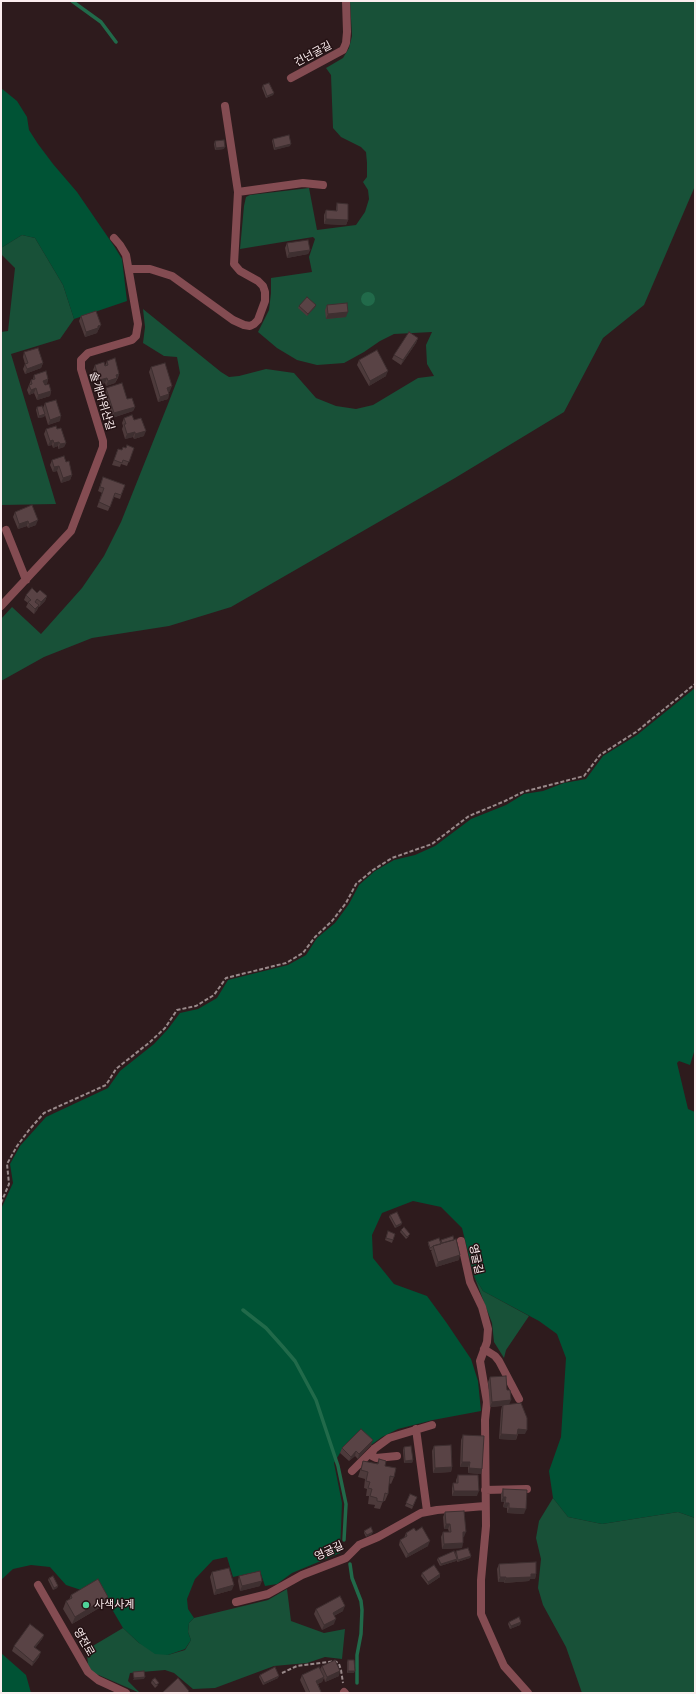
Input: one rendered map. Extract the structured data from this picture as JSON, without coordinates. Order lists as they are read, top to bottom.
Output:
{
  "streets": {
    "lane": [
      "건넌굴길",
      "솔개바위산길",
      "영굴길",
      "영전로"
    ]
  },
  "places": ["사색사계"]
}
